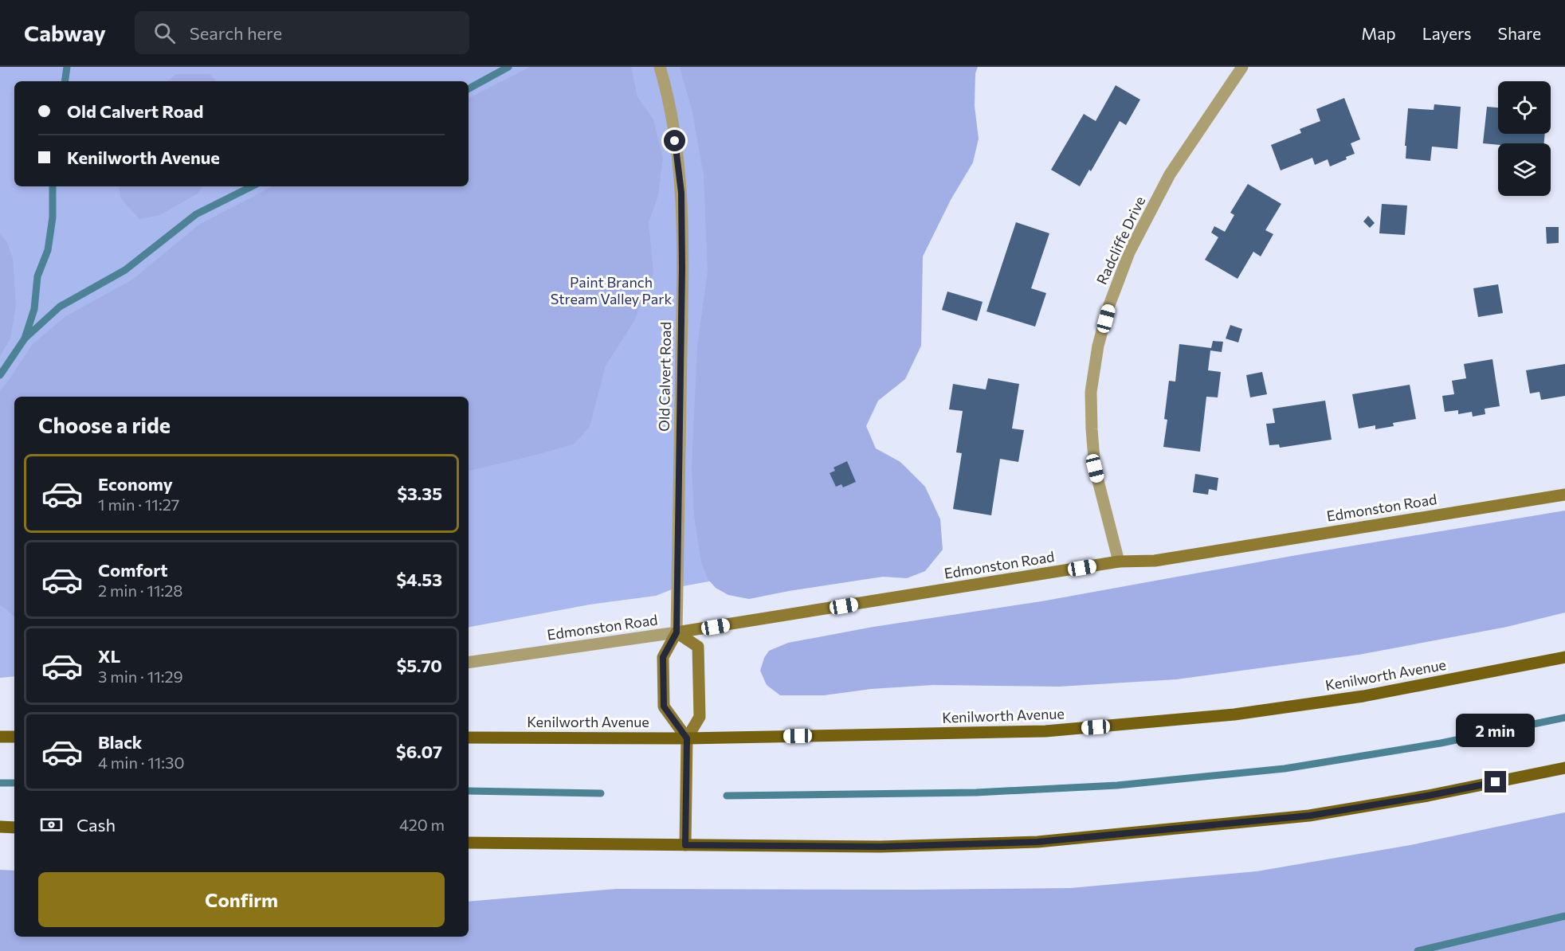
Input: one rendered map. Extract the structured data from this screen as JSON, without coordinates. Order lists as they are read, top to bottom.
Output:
{
  "streets": {
    "main road": ["Kenilworth Avenue"],
    "street": ["Radcliffe Drive", "Old Calvert Road", "Edmonston Road"]
  },
  "crossings": [
    ["Radcliffe Drive", "Edmonston Road"],
    ["Old Calvert Road", "Edmonston Road"],
    ["Old Calvert Road", "Kenilworth Avenue"]
  ],
  "parks": ["Paint Branch Stream Valley Park"],
  "page": {
    "header": "Cabway",
    "search": "Search here",
    "nav": ["Map", "Layers", "Share"],
    "banner": ["Old Calvert Road", "Kenilworth Avenue"],
    "heading": "Choose a ride",
    "list": [
      {
        "name": "Economy",
        "note": "1 min · 11:27",
        "value": "$3.35"
      },
      {
        "name": "Comfort",
        "note": "2 min · 11:28",
        "value": "$4.53"
      },
      {
        "name": "XL",
        "note": "3 min · 11:29",
        "value": "$5.70"
      },
      {
        "name": "Black",
        "note": "4 min · 11:30",
        "value": "$6.07"
      }
    ],
    "bubble": "2 min",
    "pay": ["Cash", "420 m"],
    "buttons": "Confirm"
  }
}
